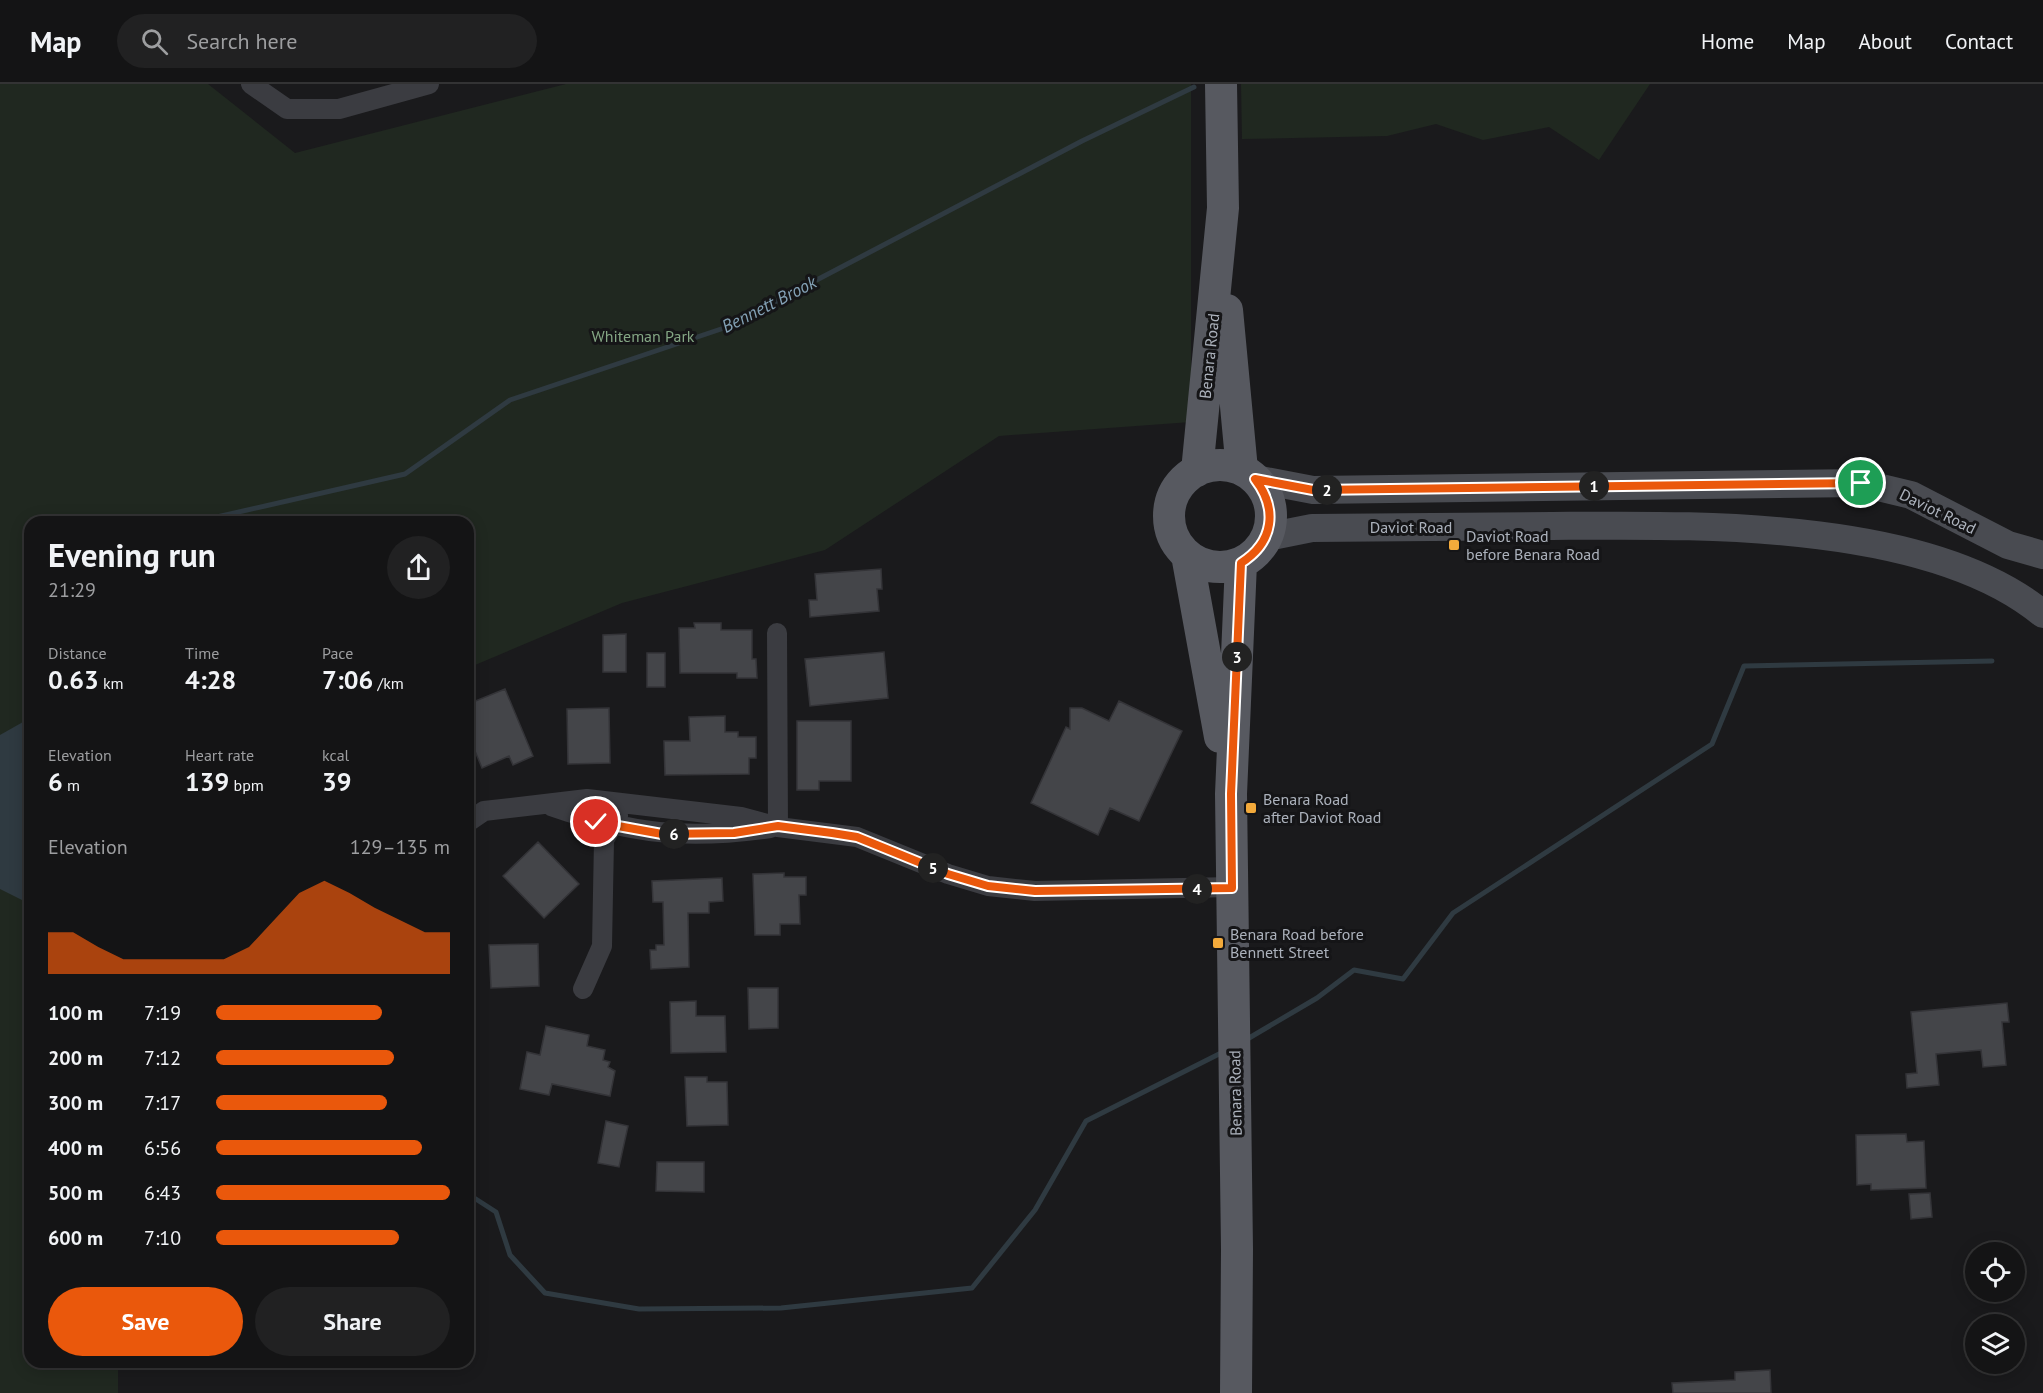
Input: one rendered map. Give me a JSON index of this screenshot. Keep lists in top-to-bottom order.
{
  "streets": {
    "main road": ["Benara Road"],
    "street": ["Daviot Road"]
  },
  "crossings": [
    ["Benara Road", "Daviot Road"]
  ],
  "water": ["Bennett Brook"],
  "parks": ["Whiteman Park"],
  "places": {
    "transit": ["Daviot Road before Benara Road", "Benara Road after Daviot Road", "Benara Road before Bennett Street"]
  },
  "page": {
    "header": "Map",
    "search": "Search here",
    "nav": [
      "Home",
      "Map",
      "About",
      "Contact"
    ],
    "pins": [
      "1",
      "2",
      "3",
      "6",
      "5",
      "4"
    ],
    "heading": ["Evening run", "21:29"],
    "stats": [
      ["Distance", "0.63 km"],
      ["Time", "4:28"],
      ["Pace", "7:06 /km"],
      ["Elevation", "6 m"],
      ["Heart rate", "139 bpm"],
      ["kcal", "39"]
    ],
    "chart": ["Elevation", "129–135 m"],
    "list": [
      {
        "name": "100 m",
        "note": "7:19"
      },
      {
        "name": "200 m",
        "note": "7:12"
      },
      {
        "name": "300 m",
        "note": "7:17"
      },
      {
        "name": "400 m",
        "note": "6:56"
      },
      {
        "name": "500 m",
        "note": "6:43"
      },
      {
        "name": "600 m",
        "note": "7:10"
      }
    ],
    "buttons": ["Save", "Share"]
  }
}
